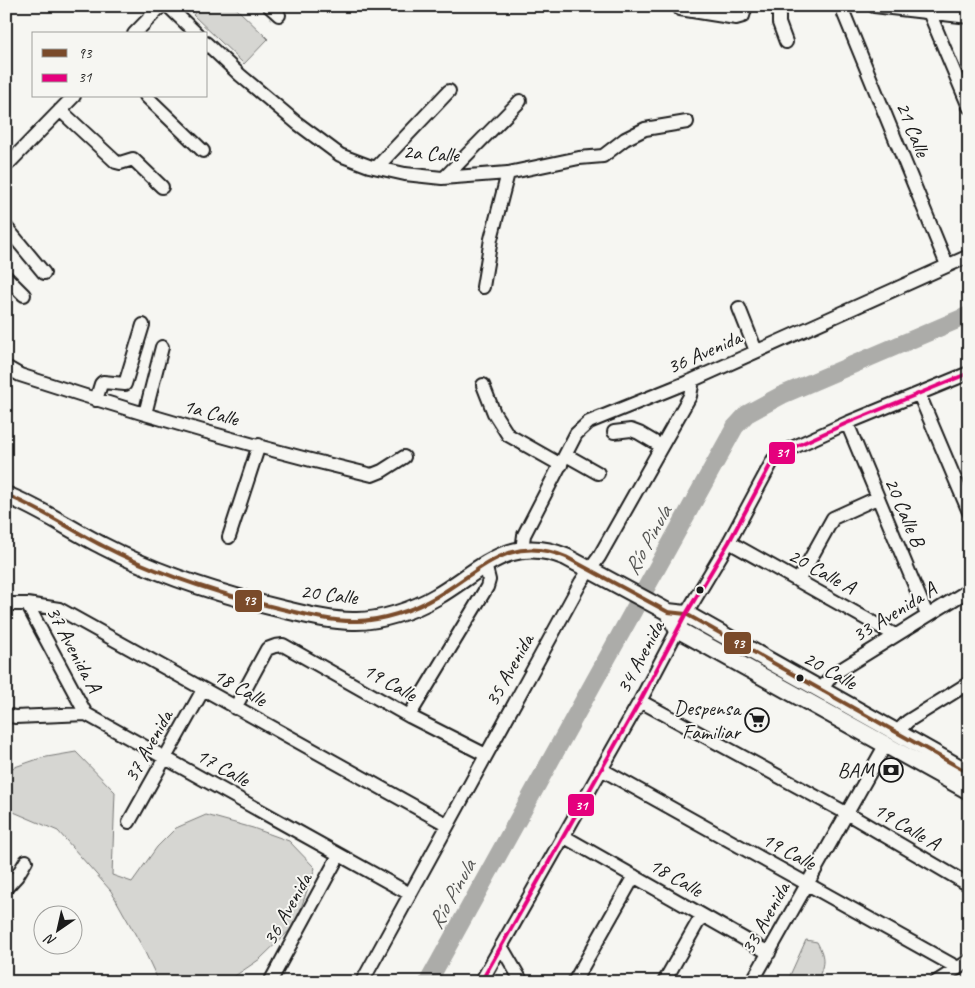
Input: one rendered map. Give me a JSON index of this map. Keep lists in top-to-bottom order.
{
  "streets": {
    "main road": ["20 Calle"],
    "street": [
      "21 Calle",
      "2a Calle",
      "36 Avenida",
      "1a Calle",
      "20 Calle B",
      "20 Calle A",
      "33 Avenida A",
      "37 Avenida A",
      "34 Avenida",
      "35 Avenida",
      "19 Calle",
      "18 Calle",
      "37 Avenida",
      "17 Calle",
      "19 Calle A",
      "33 Avenida"
    ]
  },
  "crossings": [
    ["21 Calle", "36 Avenida"],
    ["36 Avenida", "20 Calle"],
    ["36 Avenida", "35 Avenida"],
    ["36 Avenida", "17 Calle"],
    ["20 Calle B", "33 Avenida A"],
    ["20 Calle B", "34 Avenida"],
    ["20 Calle A", "33 Avenida A"],
    ["20 Calle A", "34 Avenida"],
    ["20 Calle", "33 Avenida A"],
    ["20 Calle", "34 Avenida"],
    ["20 Calle", "35 Avenida"],
    ["20 Calle", "33 Avenida"],
    ["37 Avenida A", "18 Calle"],
    ["37 Avenida A", "17 Calle"],
    ["34 Avenida", "19 Calle"],
    ["34 Avenida", "18 Calle"],
    ["34 Avenida", "19 Calle A"],
    ["35 Avenida", "19 Calle"],
    ["35 Avenida", "18 Calle"],
    ["35 Avenida", "17 Calle"],
    ["19 Calle", "18 Calle"],
    ["19 Calle", "33 Avenida"],
    ["18 Calle", "37 Avenida"],
    ["18 Calle", "33 Avenida"],
    ["37 Avenida", "17 Calle"],
    ["19 Calle A", "33 Avenida"]
  ],
  "water": ["Río Pinula"],
  "places": {
    "supermarket": ["Despensa Familiar"],
    "bank": ["BAM"]
  },
  "lines": ["transit line 31", "transit line 93"],
  "legend": ["93", "31"],
  "north": "bottom left"
}
